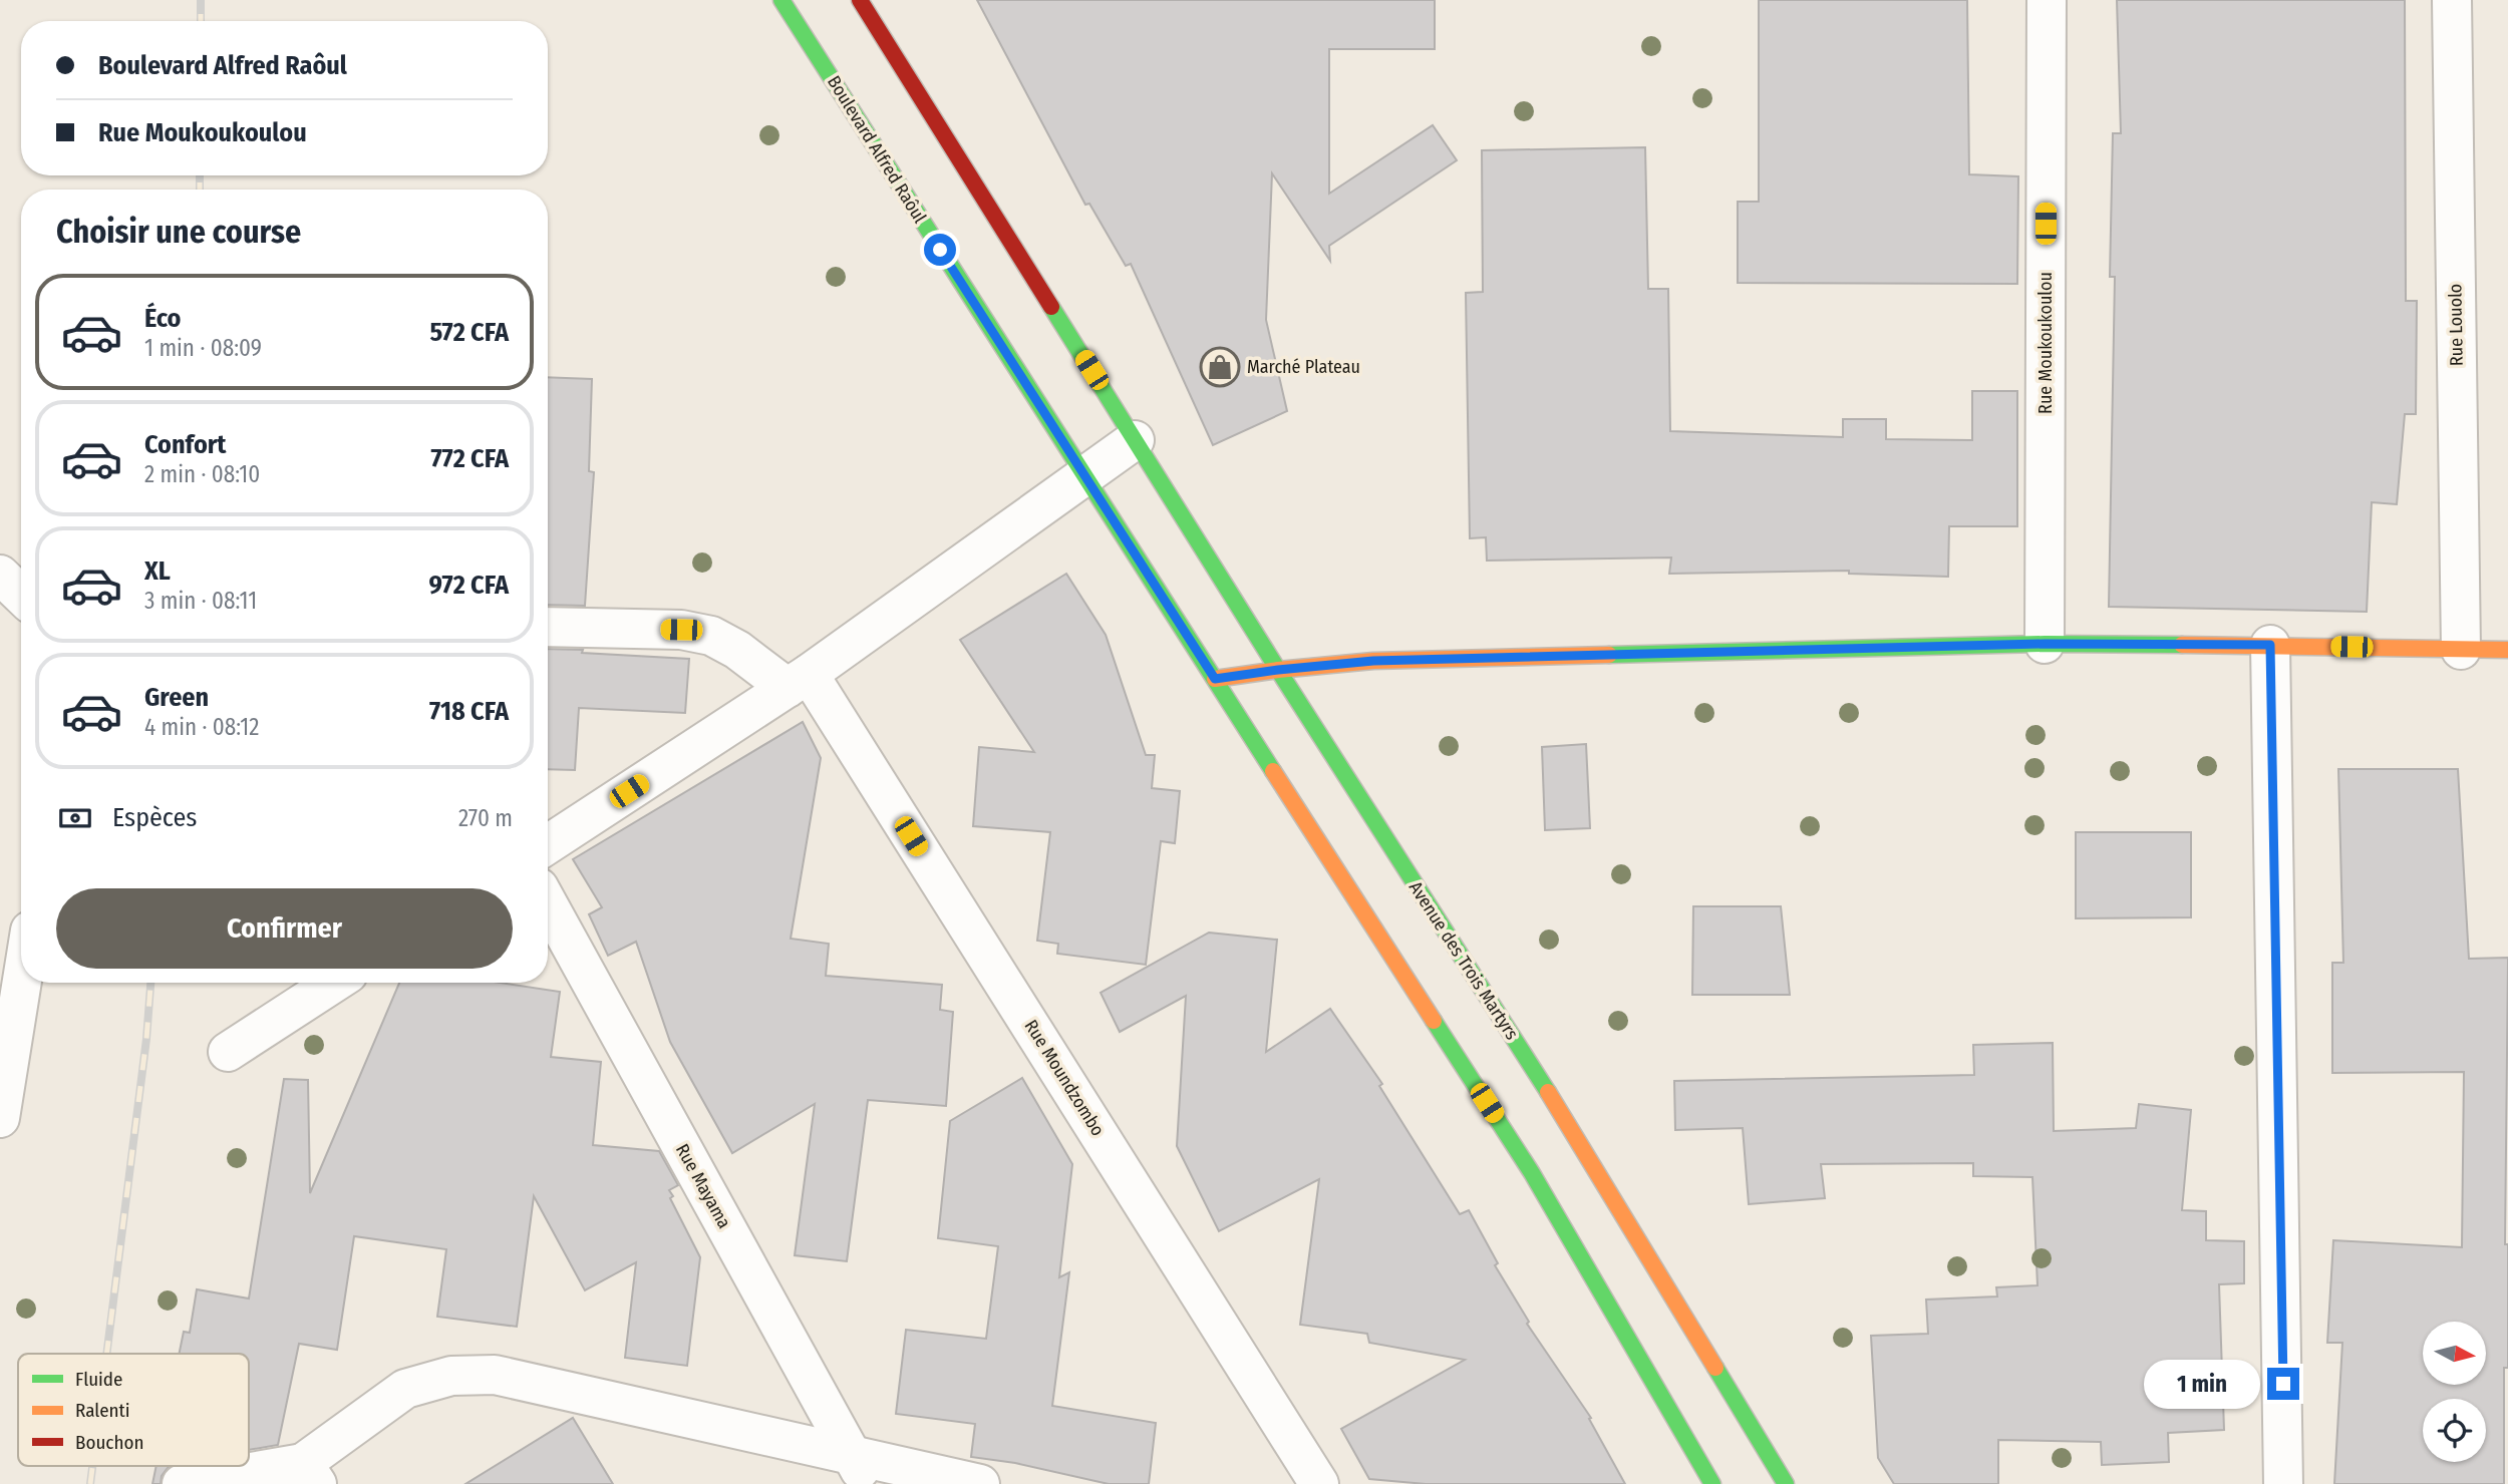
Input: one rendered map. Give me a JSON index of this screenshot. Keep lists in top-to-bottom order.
{
  "streets": {
    "main road": ["Boulevard Alfred Raôul", "Avenue des Trois Martyrs"],
    "street": [
      "Rue Louolo",
      "Rue Moukoukoulou",
      "Rue Moundzombo",
      "Rue Mayama"
    ]
  },
  "places": {
    "shop": ["Marché Plateau"]
  },
  "legend": ["Fluide", "Ralenti", "Bouchon"],
  "north": "right",
  "page": {
    "banner": ["Boulevard Alfred Raôul", "Rue Moukoukoulou"],
    "heading": "Choisir une course",
    "list": [
      {
        "name": "Éco",
        "note": "1 min · 08:09",
        "value": "572 CFA"
      },
      {
        "name": "Confort",
        "note": "2 min · 08:10",
        "value": "772 CFA"
      },
      {
        "name": "XL",
        "note": "3 min · 08:11",
        "value": "972 CFA"
      },
      {
        "name": "Green",
        "note": "4 min · 08:12",
        "value": "718 CFA"
      }
    ],
    "pay": ["Espèces", "270 m"],
    "buttons": "Confirmer",
    "bubble": "1 min"
  }
}
